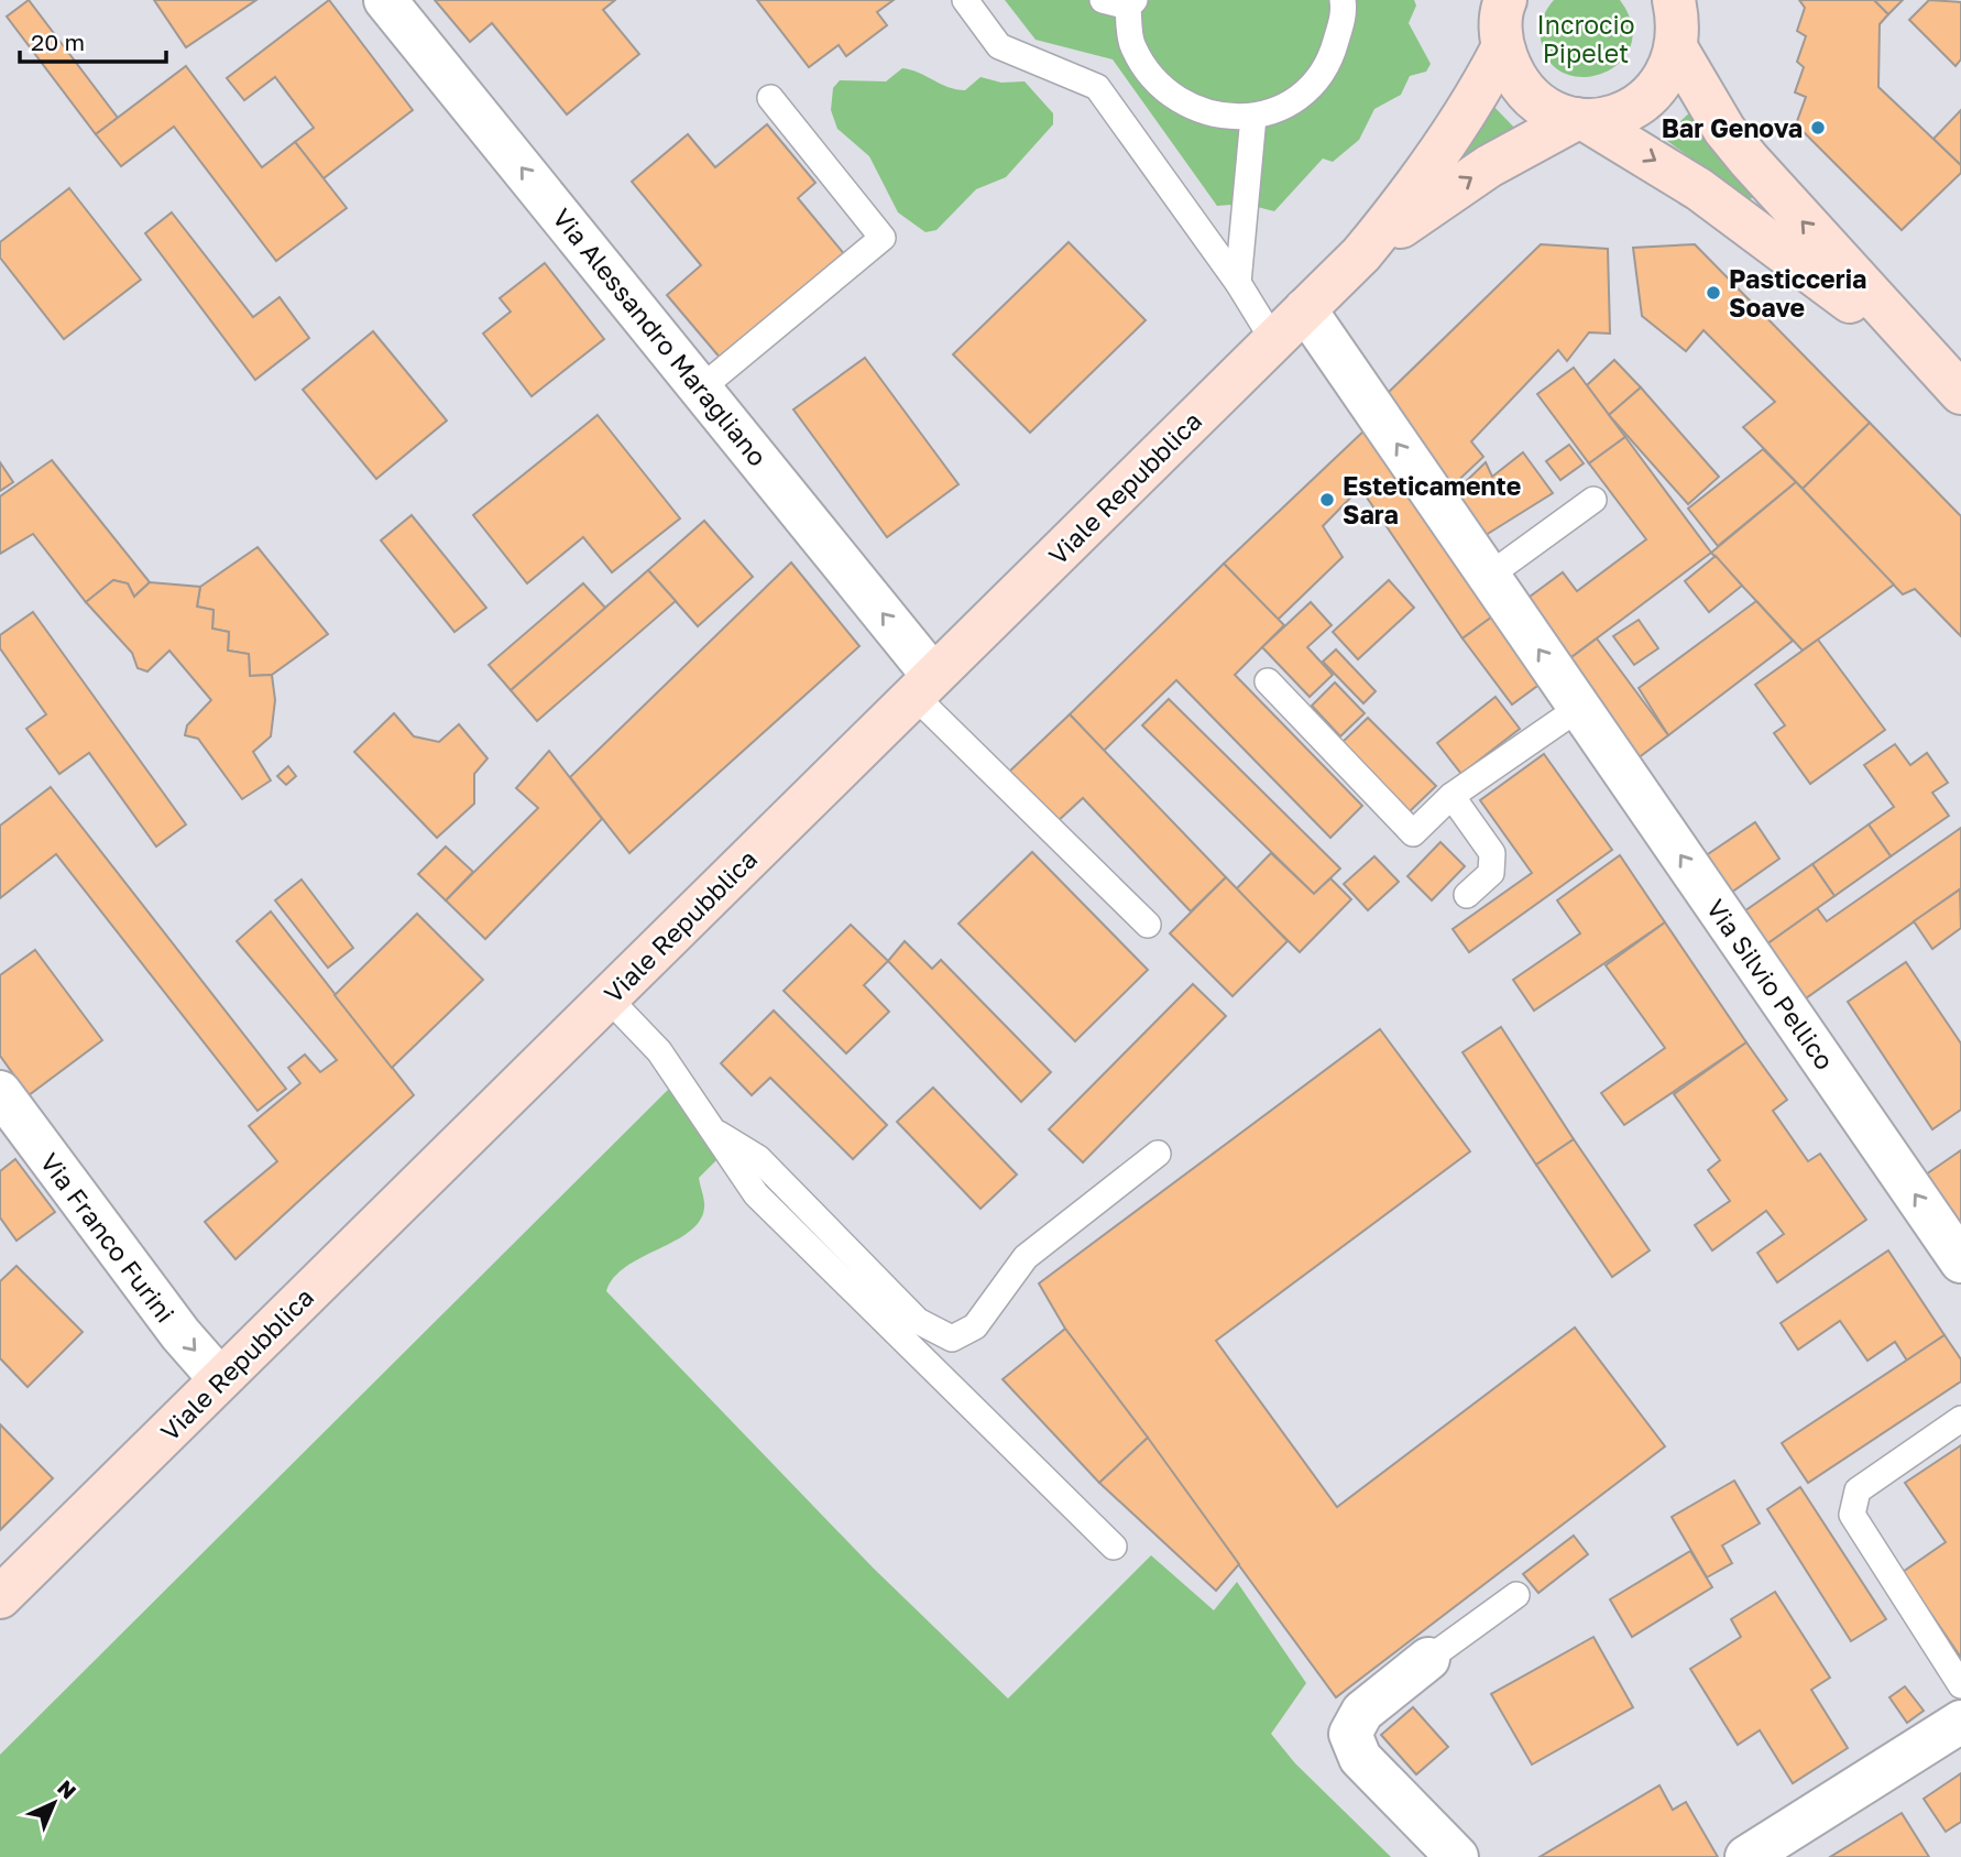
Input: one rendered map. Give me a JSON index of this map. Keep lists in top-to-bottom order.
{
  "streets": {
    "main road": ["Viale Repubblica"],
    "street": ["Via Alessandro Maragliano", "Via Silvio Pellico", "Via Franco Furini"]
  },
  "crossings": [
    ["Via Alessandro Maragliano", "Viale Repubblica"],
    ["Viale Repubblica", "Via Silvio Pellico"],
    ["Viale Repubblica", "Via Franco Furini"]
  ],
  "one_way": ["Via Alessandro Maragliano", "Via Silvio Pellico", "Via Franco Furini"],
  "parks": ["Incrocio Pipelet"],
  "places": ["Bar Genova", "Pasticceria Soave", "Esteticamente Sara"],
  "scale_bar": "20 m",
  "north": "top right"
}
